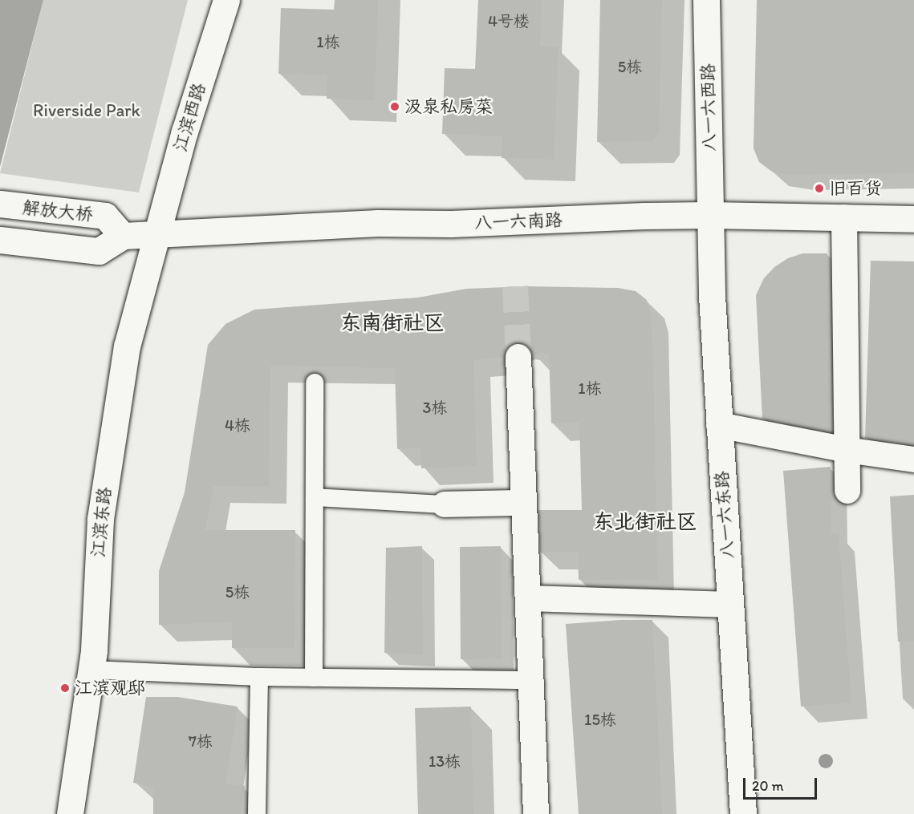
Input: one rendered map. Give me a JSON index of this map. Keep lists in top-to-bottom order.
{
  "streets": {
    "main road": [
      "八一六西路",
      "江滨西路",
      "解放大桥",
      "八一六南路",
      "八一六东路",
      "江滨东路"
    ]
  },
  "crossings": [
    ["八一六西路", "八一六南路"],
    ["八一六西路", "八一六东路"],
    ["江滨西路", "八一六南路"],
    ["江滨西路", "江滨东路"],
    ["解放大桥", "八一六南路"],
    ["八一六南路", "八一六东路"],
    ["八一六南路", "江滨东路"]
  ],
  "districts": ["东南街社区", "东北街社区"],
  "parks": ["Riverside Park"],
  "places": ["汲泉私房菜", "旧百货", "江滨观邸"],
  "house_numbers": [
    "4号楼",
    "1栋",
    "5栋",
    "1栋",
    "3栋",
    "4栋",
    "5栋",
    "15栋",
    "7栋",
    "13栋"
  ],
  "scale_bar": "20 m"
}
